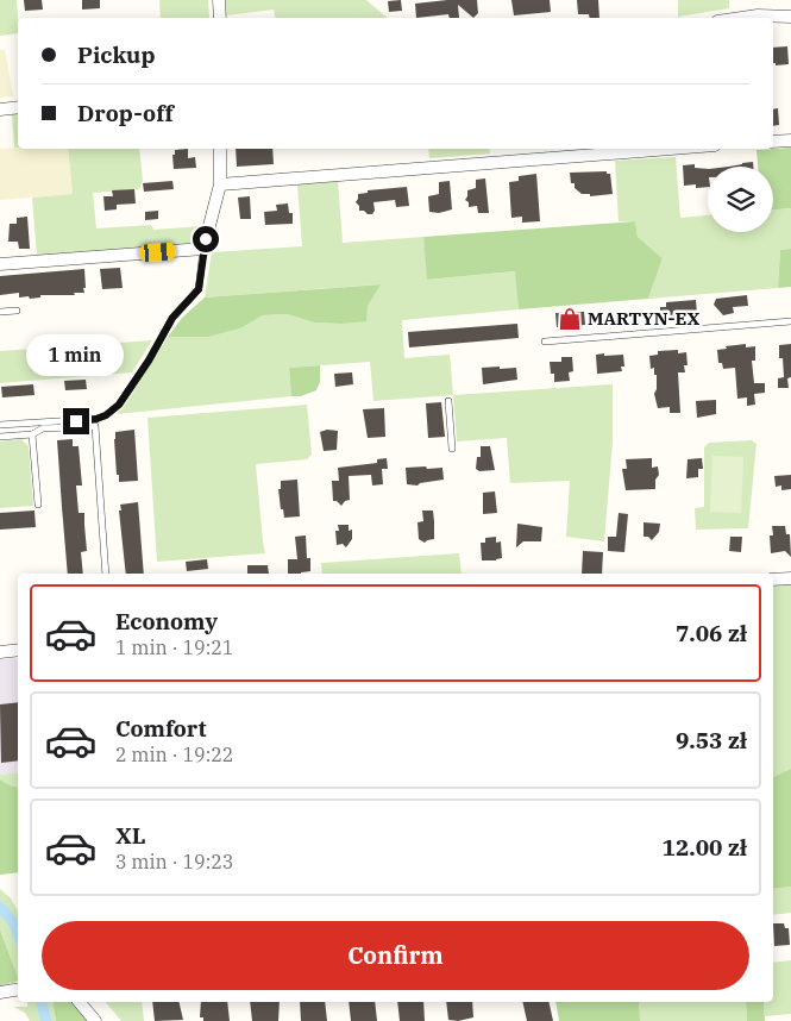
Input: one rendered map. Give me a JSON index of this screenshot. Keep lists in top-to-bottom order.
{
  "places": {
    "shop": ["MARTYN-EX"]
  },
  "page": {
    "banner": ["Pickup", "Drop-off"],
    "bubble": "1 min",
    "list": [
      {
        "name": "Economy",
        "note": "1 min · 19:21",
        "value": "7.06 zł"
      },
      {
        "name": "Comfort",
        "note": "2 min · 19:22",
        "value": "9.53 zł"
      },
      {
        "name": "XL",
        "note": "3 min · 19:23",
        "value": "12.00 zł"
      }
    ],
    "buttons": "Confirm"
  }
}
